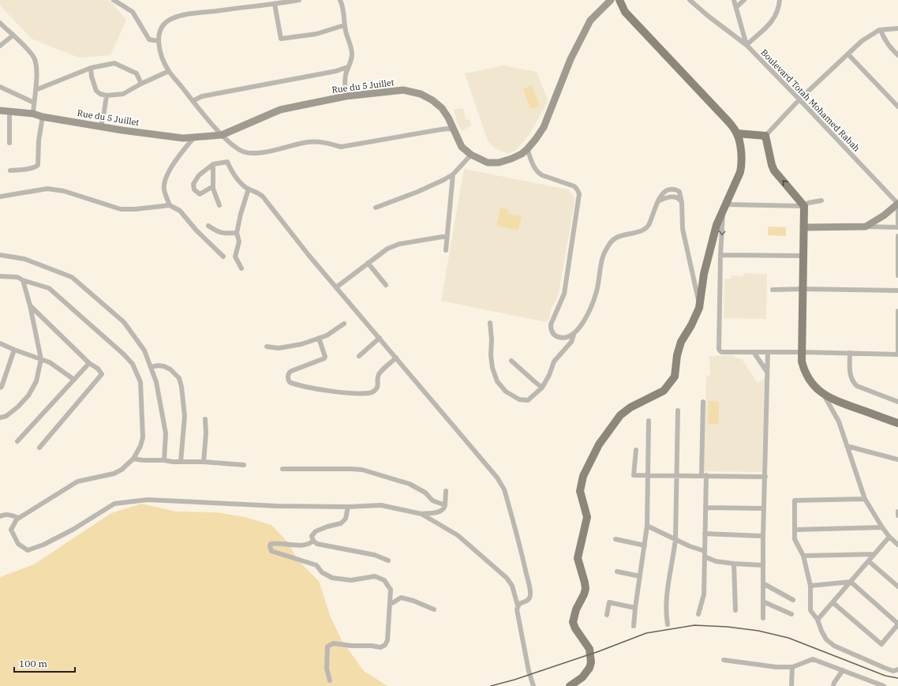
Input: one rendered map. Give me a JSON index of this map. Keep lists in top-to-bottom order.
{
  "streets": {
    "street": ["Rue du 5 Juillet", "Boulevard Totah Mohamed Rabah"]
  },
  "scale_bar": "100 m"
}
